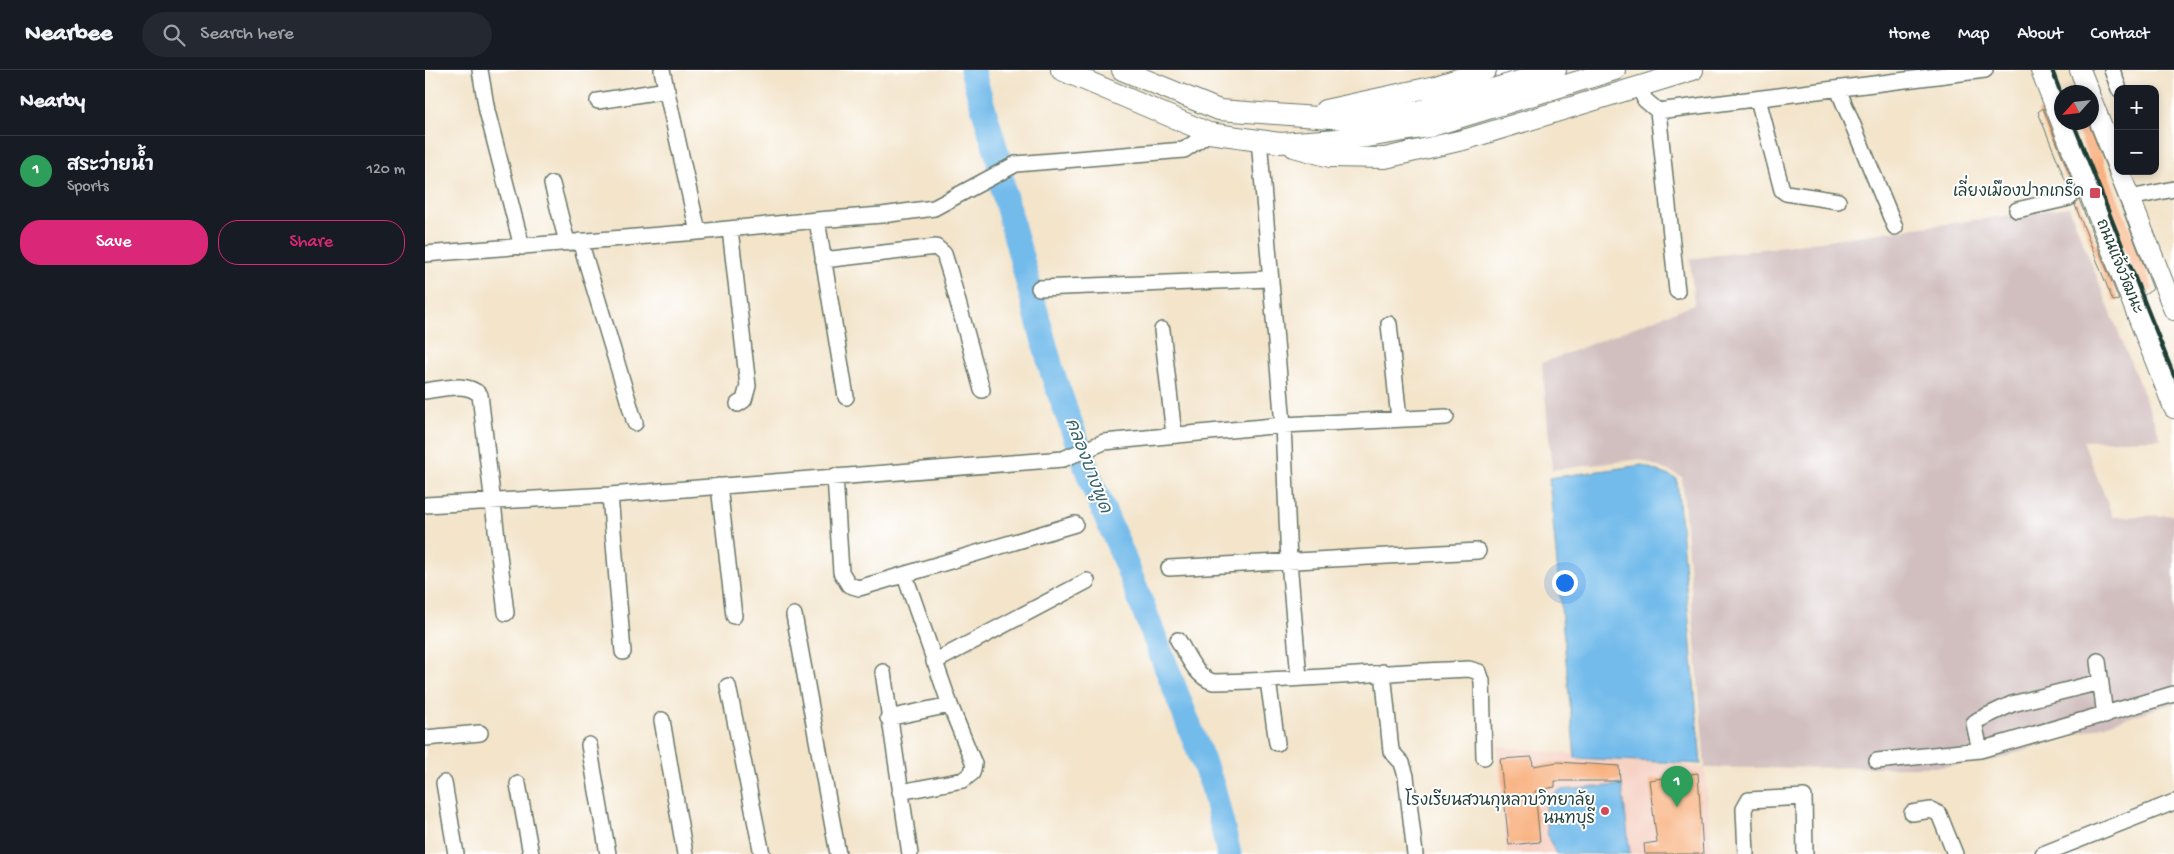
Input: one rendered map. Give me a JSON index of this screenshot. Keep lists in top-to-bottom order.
{
  "streets": {
    "main road": ["ถนนแจ้งวัฒนะ"]
  },
  "water": ["คลองบางพูด"],
  "places": {
    "transit": ["เลี่ยงเมืองปากเกร็ด"],
    "other": ["โรงเรียนสวนกุหลาบวิทยาลัย นนทบุรี"]
  },
  "north": "bottom left",
  "page": {
    "header": "Nearbee",
    "search": "Search here",
    "nav": [
      "Home",
      "Map",
      "About",
      "Contact"
    ],
    "heading": "Nearby",
    "map_buttons": ["+", "−"],
    "list": [
      {
        "mark": "1",
        "name": "สระว่ายน้ำ",
        "note": "Sports",
        "value": "120 m"
      }
    ],
    "buttons": ["Save", "Share"],
    "pins": "1"
  }
}
